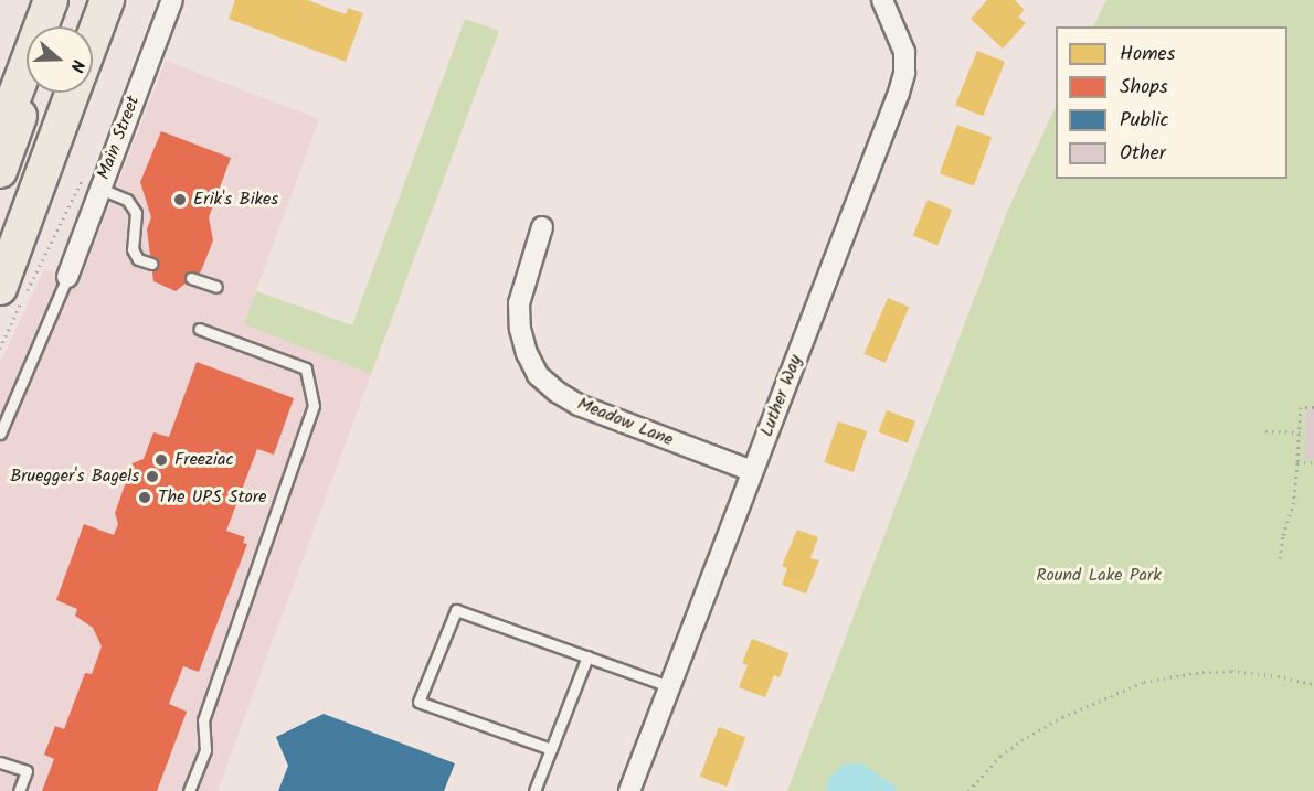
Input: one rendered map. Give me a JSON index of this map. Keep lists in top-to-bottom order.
{
  "streets": {
    "street": ["Main Street", "Luther Way", "Meadow Lane"]
  },
  "crossings": [
    ["Luther Way", "Meadow Lane"]
  ],
  "parks": ["Round Lake Park"],
  "places": [
    "Erik's Bikes",
    "Freeziac",
    "Bruegger's Bagels",
    "The UPS Store"
  ],
  "legend": [
    "Homes",
    "Shops",
    "Public",
    "Other"
  ],
  "north": "right"
}
